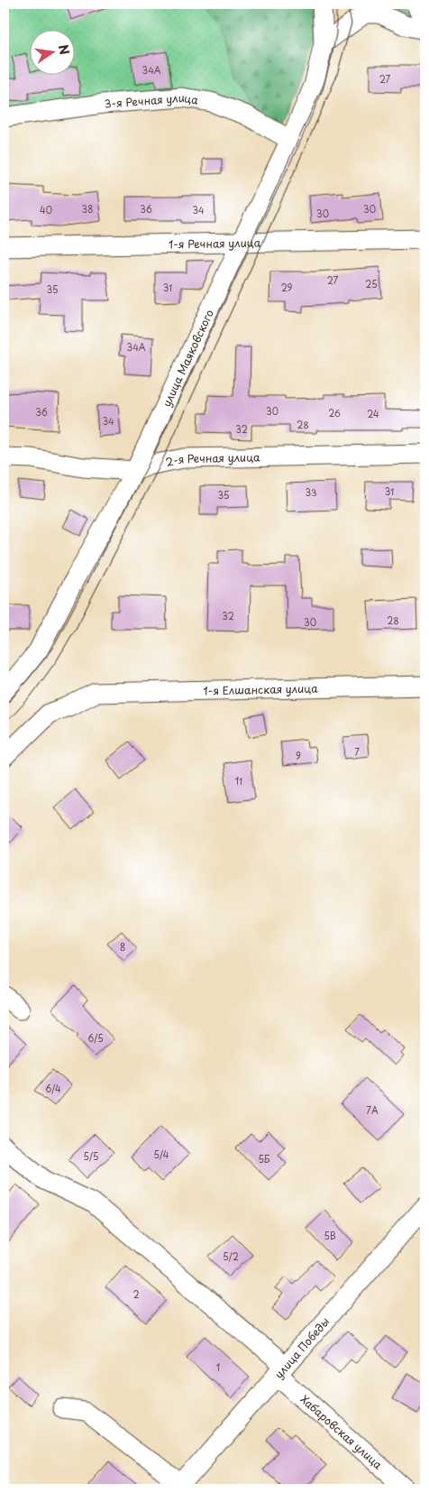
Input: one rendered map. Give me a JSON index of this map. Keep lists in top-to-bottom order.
{
  "streets": {
    "street": [
      "3-я Речная улица",
      "1-я Речная улица",
      "улица Маяковского",
      "2-я Речная улица",
      "1-я Елшанская улица",
      "улица Победы",
      "Хабаровская улица"
    ]
  },
  "crossings": [
    ["3-я Речная улица", "улица Маяковского"],
    ["1-я Речная улица", "улица Маяковского"],
    ["улица Маяковского", "2-я Речная улица"],
    ["улица Победы", "Хабаровская улица"]
  ],
  "house_numbers": [
    "34А",
    "27",
    "38",
    "36",
    "30",
    "40",
    "34",
    "30",
    "27",
    "25",
    "31",
    "29",
    "35",
    "34А",
    "30",
    "36",
    "26",
    "24",
    "34",
    "28",
    "32",
    "31",
    "33",
    "35",
    "32",
    "28",
    "30",
    "7",
    "9",
    "11",
    "8",
    "6/5",
    "6/4",
    "7А",
    "5/4",
    "5/5",
    "5Б",
    "5В",
    "5/2",
    "2",
    "1"
  ],
  "north": "right"
}
